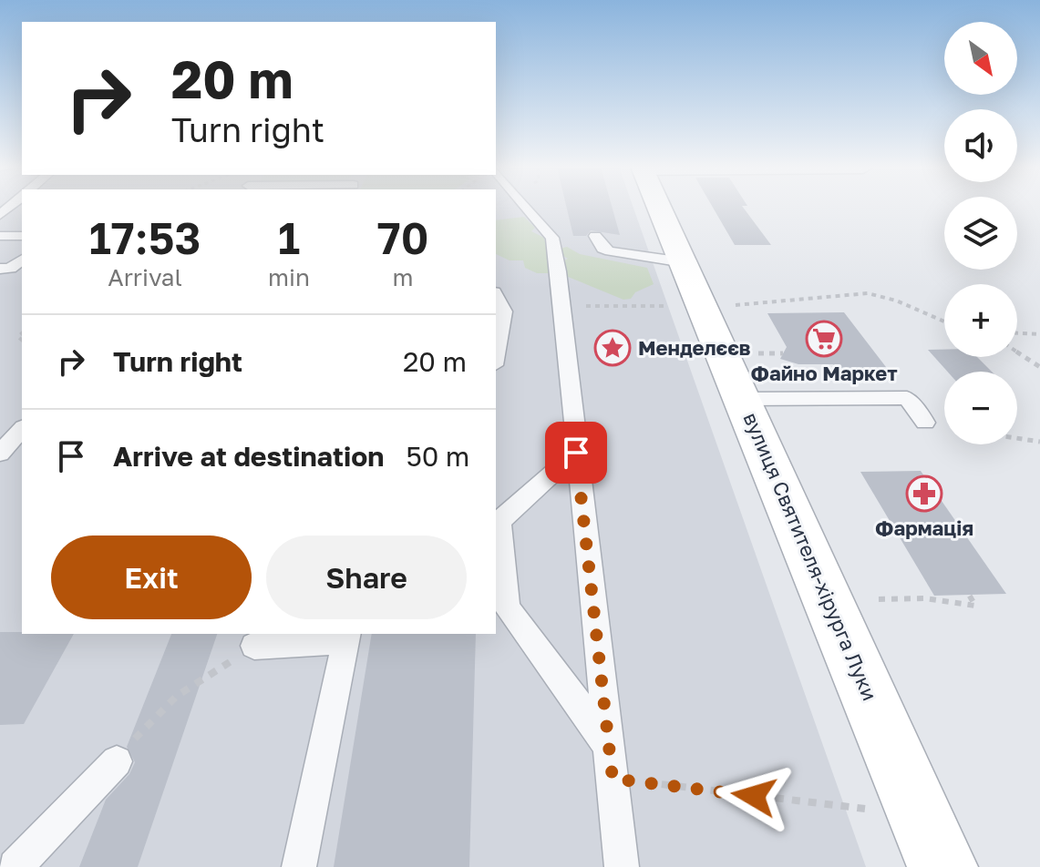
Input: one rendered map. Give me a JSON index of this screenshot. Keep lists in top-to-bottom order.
{
  "streets": {
    "street": ["вулиця Святителя-хірурга Луки"]
  },
  "places": {
    "supermarket": ["Файно Маркет"],
    "place": ["Менделєєв"],
    "pharmacy": ["Фармація"]
  },
  "north": "bottom right",
  "page": {
    "map_buttons": ["+", "−"],
    "turn": ["20 m", "Turn right"],
    "eta": [
      "17:53",
      "Arrival",
      "1",
      "min",
      "70",
      "m"
    ],
    "list": [
      {
        "name": "Turn right",
        "value": "20 m"
      },
      {
        "name": "Arrive at destination",
        "value": "50 m"
      }
    ],
    "buttons": ["Exit", "Share"]
  }
}
